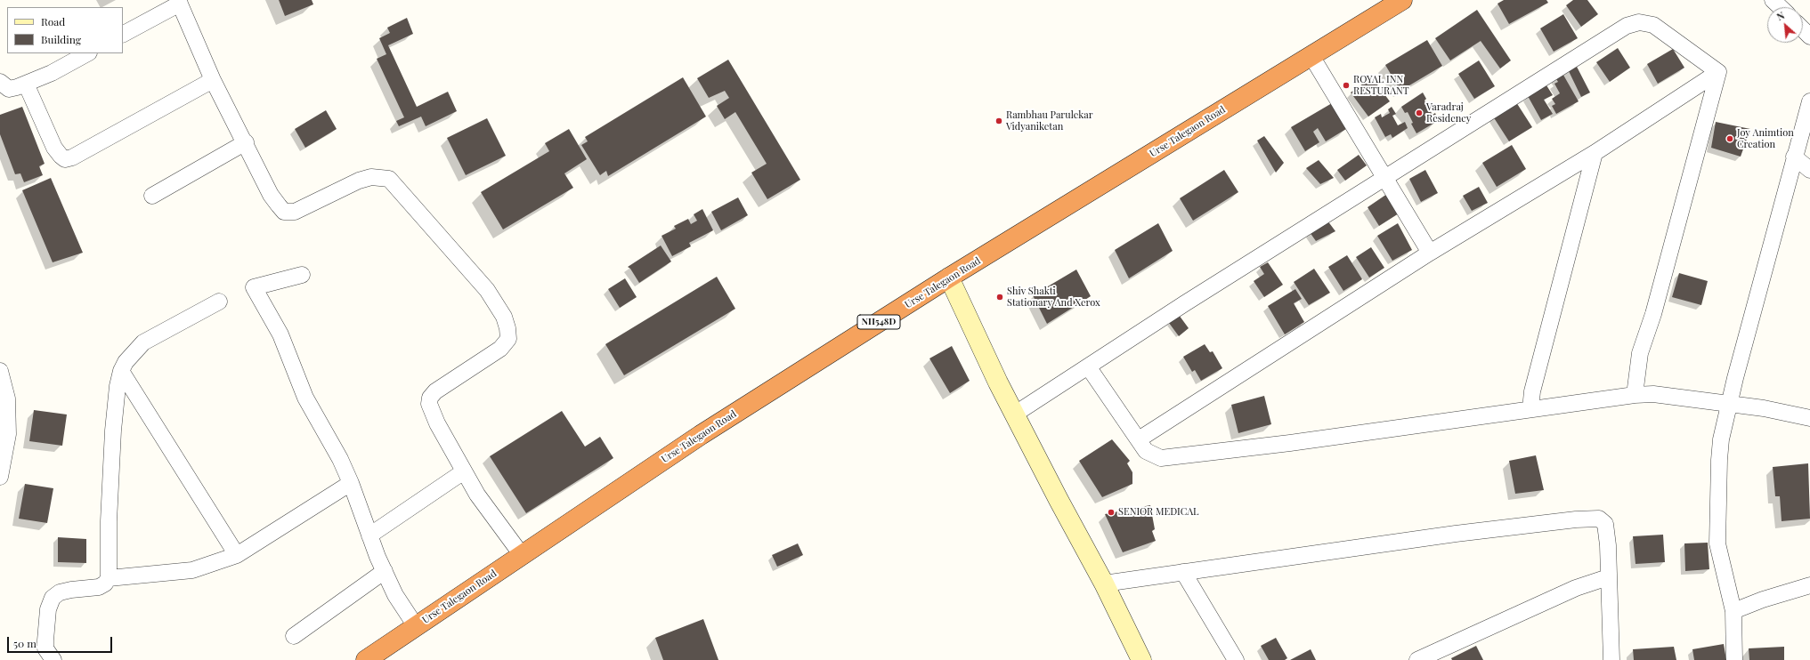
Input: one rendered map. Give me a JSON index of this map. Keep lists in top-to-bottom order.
{
  "streets": {
    "highway": ["Urse Talegaon Road", "NH548D"]
  },
  "places": [
    "ROYAL INN RESTURANT",
    "Varadraj Residency",
    "Rambhau Parulekar Vidyaniketan",
    "Joy Animtion Creation",
    "Shiv Shakti Stationary And Xerox",
    "SENIOR MEDICAL"
  ],
  "legend": ["Road", "Building"],
  "scale_bar": "50 m",
  "north": "top left"
}
